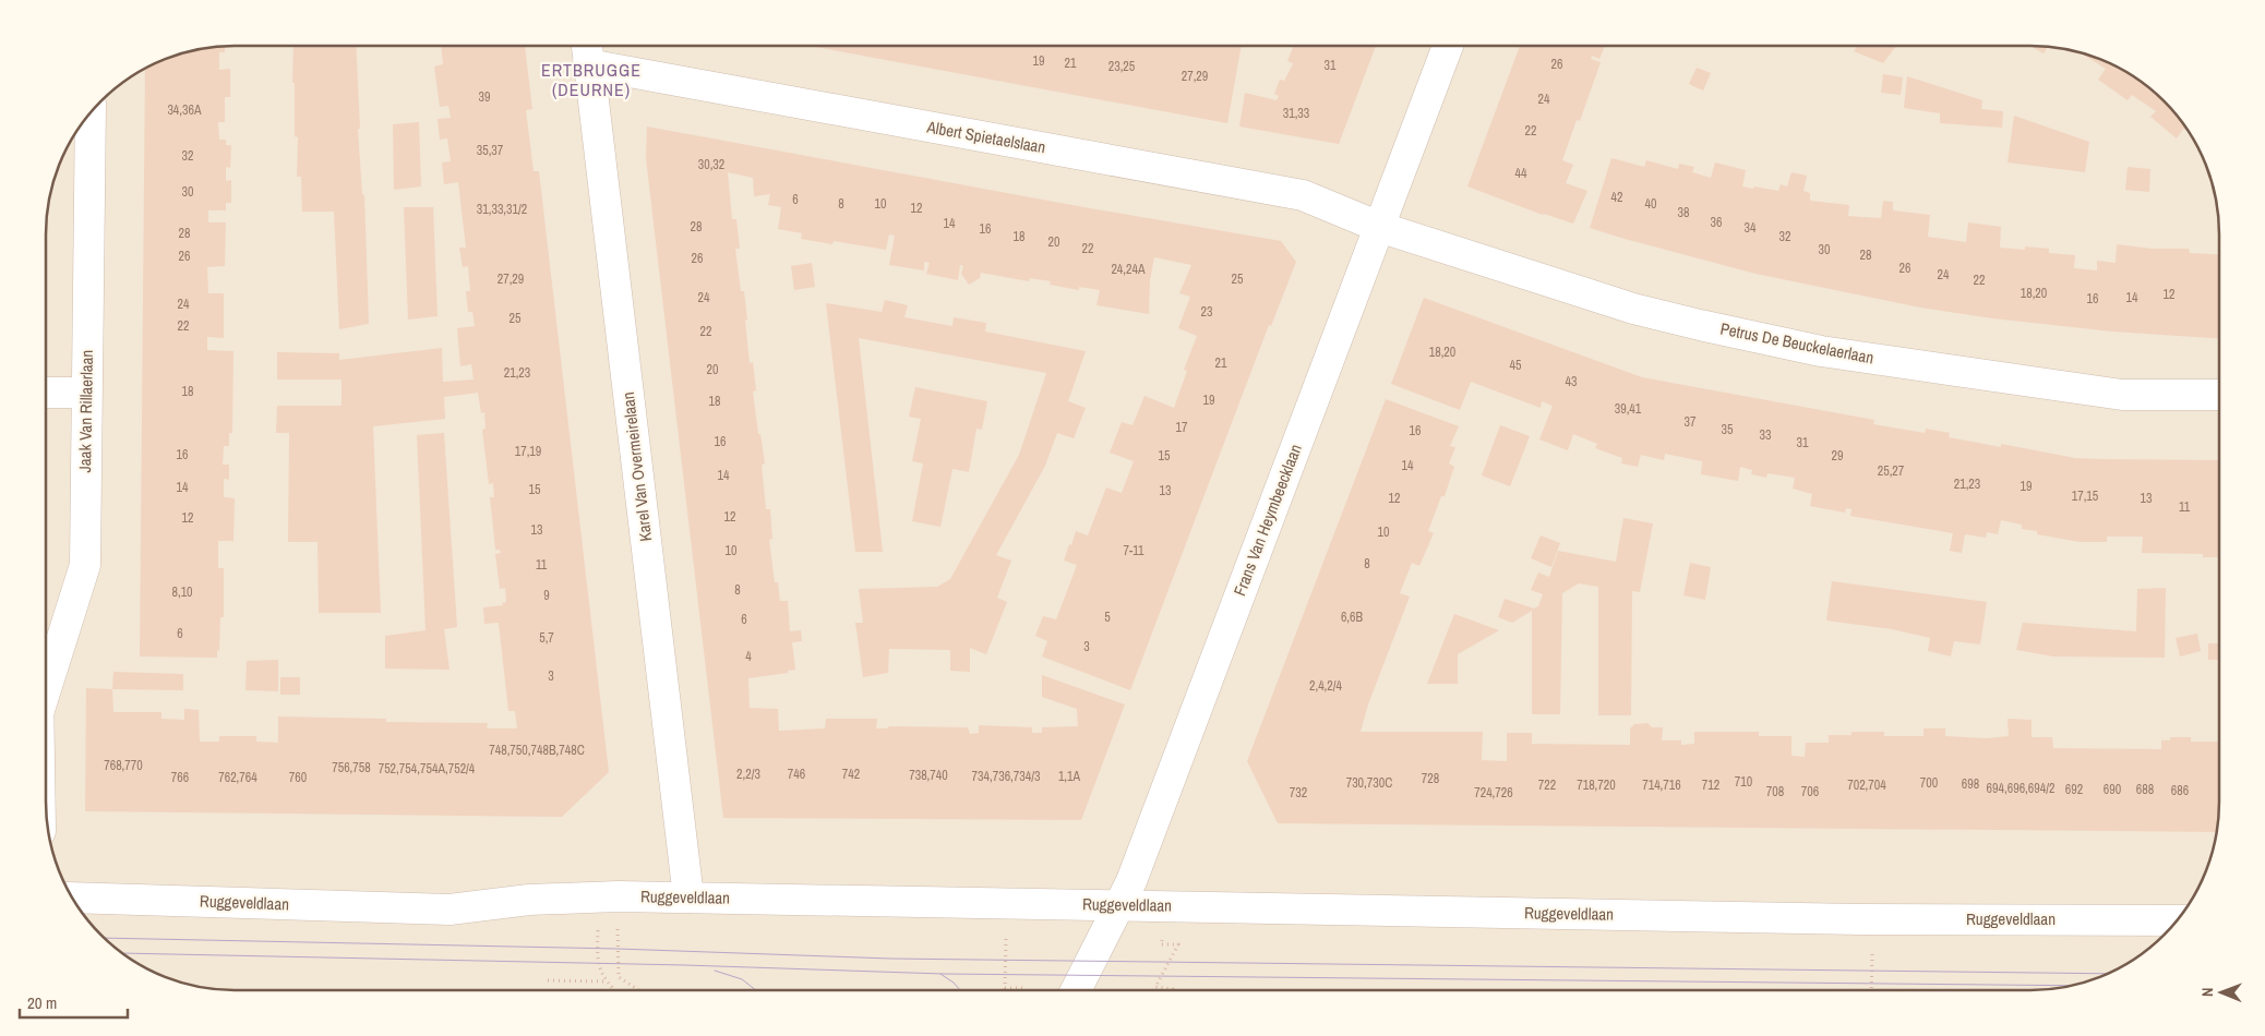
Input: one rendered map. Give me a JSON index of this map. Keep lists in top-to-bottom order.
{
  "streets": {
    "street": [
      "Albert Spietaelslaan",
      "Petrus De Beuckelaerlaan",
      "Jaak Van Rillaerlaan",
      "Karel Van Overmeirelaan",
      "Frans Van Heymbeecklaan",
      "Ruggeveldlaan"
    ]
  },
  "crossings": [
    ["Albert Spietaelslaan", "Petrus De Beuckelaerlaan"],
    ["Albert Spietaelslaan", "Karel Van Overmeirelaan"],
    ["Albert Spietaelslaan", "Frans Van Heymbeecklaan"],
    ["Petrus De Beuckelaerlaan", "Frans Van Heymbeecklaan"],
    ["Karel Van Overmeirelaan", "Ruggeveldlaan"],
    ["Frans Van Heymbeecklaan", "Ruggeveldlaan"]
  ],
  "districts": ["ERTBRUGGE (DEURNE)"],
  "house_numbers": [
    "19",
    "21",
    "26",
    "31",
    "23,25",
    "27,29",
    "39",
    "24",
    "34,36A",
    "31,33",
    "22",
    "35,37",
    "32",
    "30,32",
    "44",
    "30",
    "42",
    "6",
    "8",
    "10",
    "40",
    "12",
    "31,33,31/2",
    "38",
    "36",
    "14",
    "28",
    "34",
    "16",
    "28",
    "18",
    "32",
    "20",
    "22",
    "30",
    "28",
    "26",
    "26",
    "26",
    "24,24A",
    "24",
    "27,29",
    "25",
    "22",
    "18,20",
    "12",
    "24",
    "14",
    "16",
    "24",
    "23",
    "25",
    "22",
    "22",
    "18,20",
    "21",
    "45",
    "20",
    "21,23",
    "43",
    "18",
    "19",
    "18",
    "39,41",
    "37",
    "17",
    "35",
    "16",
    "33",
    "16",
    "31",
    "17,19",
    "16",
    "15",
    "29",
    "14",
    "25,27",
    "14",
    "21,23",
    "19",
    "14",
    "15",
    "13",
    "17,15",
    "12",
    "13",
    "11",
    "12",
    "12",
    "13",
    "10",
    "10",
    "7-11",
    "8",
    "11",
    "8",
    "8,10",
    "9",
    "5",
    "6,6B",
    "6",
    "6",
    "5,7",
    "3",
    "4",
    "3",
    "2,4,2/4",
    "748,750,748B,748C",
    "768,770",
    "756,758",
    "752,754,754A,752/4",
    "2,2/3",
    "746",
    "742",
    "738,740",
    "734,736,734/3",
    "1,1A",
    "766",
    "762,764",
    "760",
    "728",
    "710",
    "730,730C",
    "700",
    "698",
    "722",
    "718,720",
    "714,716",
    "712",
    "702,704",
    "694,696,694/2",
    "692",
    "690",
    "688",
    "686",
    "708",
    "706",
    "732",
    "724,726"
  ],
  "scale_bar": "20 m",
  "north": "left"
}
